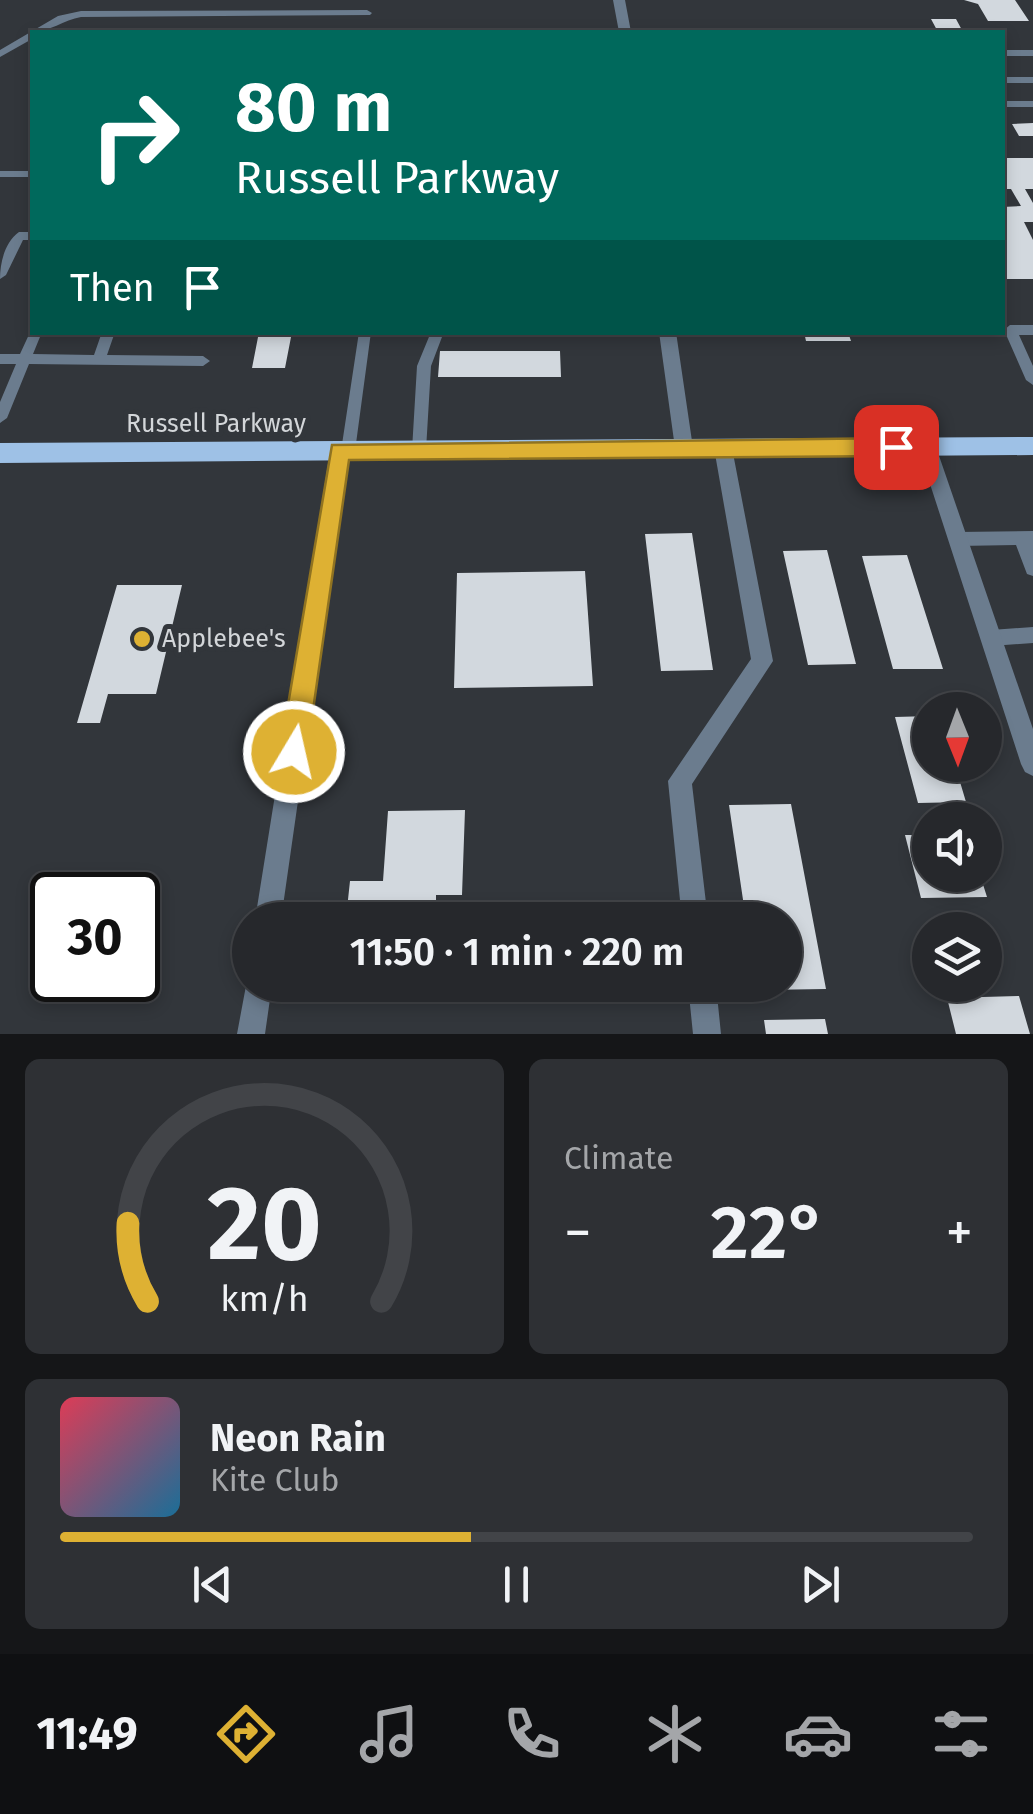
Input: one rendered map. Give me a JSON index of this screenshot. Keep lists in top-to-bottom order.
{
  "streets": {
    "main road": ["Russell Parkway"]
  },
  "places": ["Applebee's"],
  "north": "bottom",
  "page": {
    "turn": ["80 m", "Russell Parkway"],
    "then": "Then",
    "limit": "30",
    "trip": "11:50 · 1 min · 220 m",
    "tile": "Climate",
    "heat": ["−", "22°", "+"],
    "song": ["Neon Rain", "Kite Club"],
    "tabs": "11:49",
    "gauge": ["20", "km/h"]
  }
}
